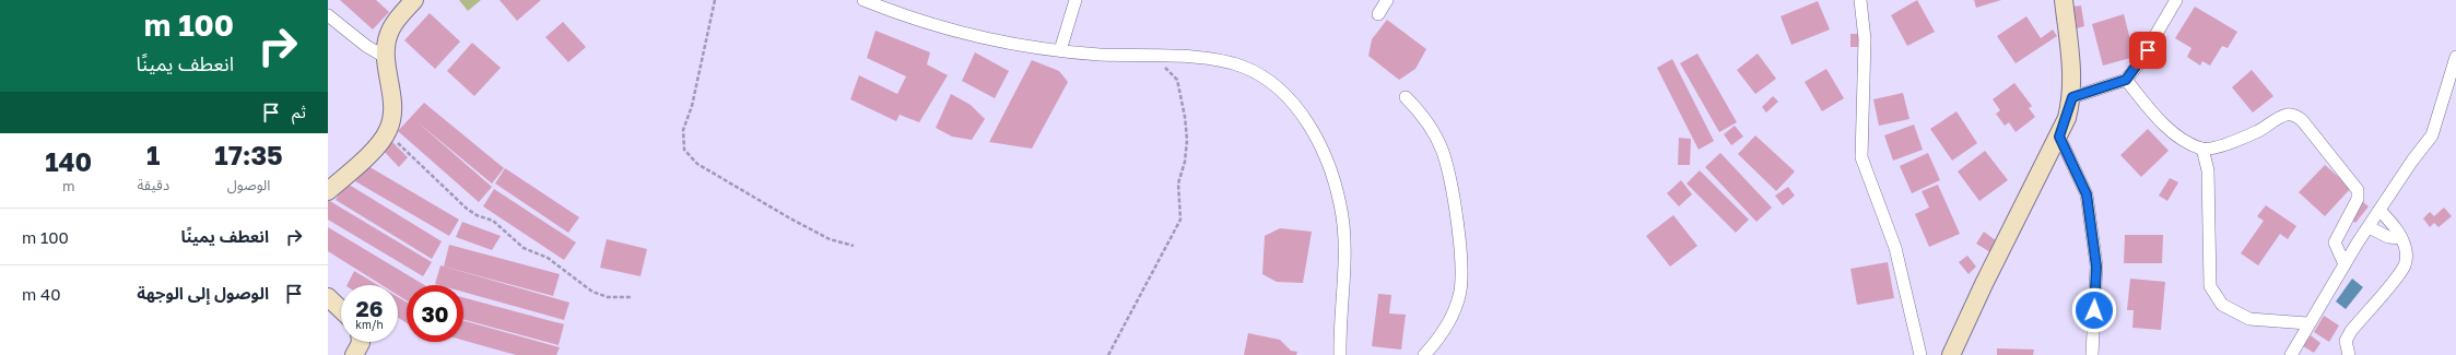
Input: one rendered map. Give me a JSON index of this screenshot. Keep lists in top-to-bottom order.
{
  "page": {
    "turn": ["100 m", "انعطف يمينًا"],
    "then": "ثم",
    "eta": [
      "17:35",
      "الوصول",
      "1",
      "دقيقة",
      "140",
      "m"
    ],
    "list": [
      {
        "name": "انعطف يمينًا",
        "value": "100 m"
      },
      {
        "name": "الوصول إلى الوجهة",
        "value": "40 m"
      }
    ],
    "speed": "26 km/h",
    "limit": "30"
  }
}
